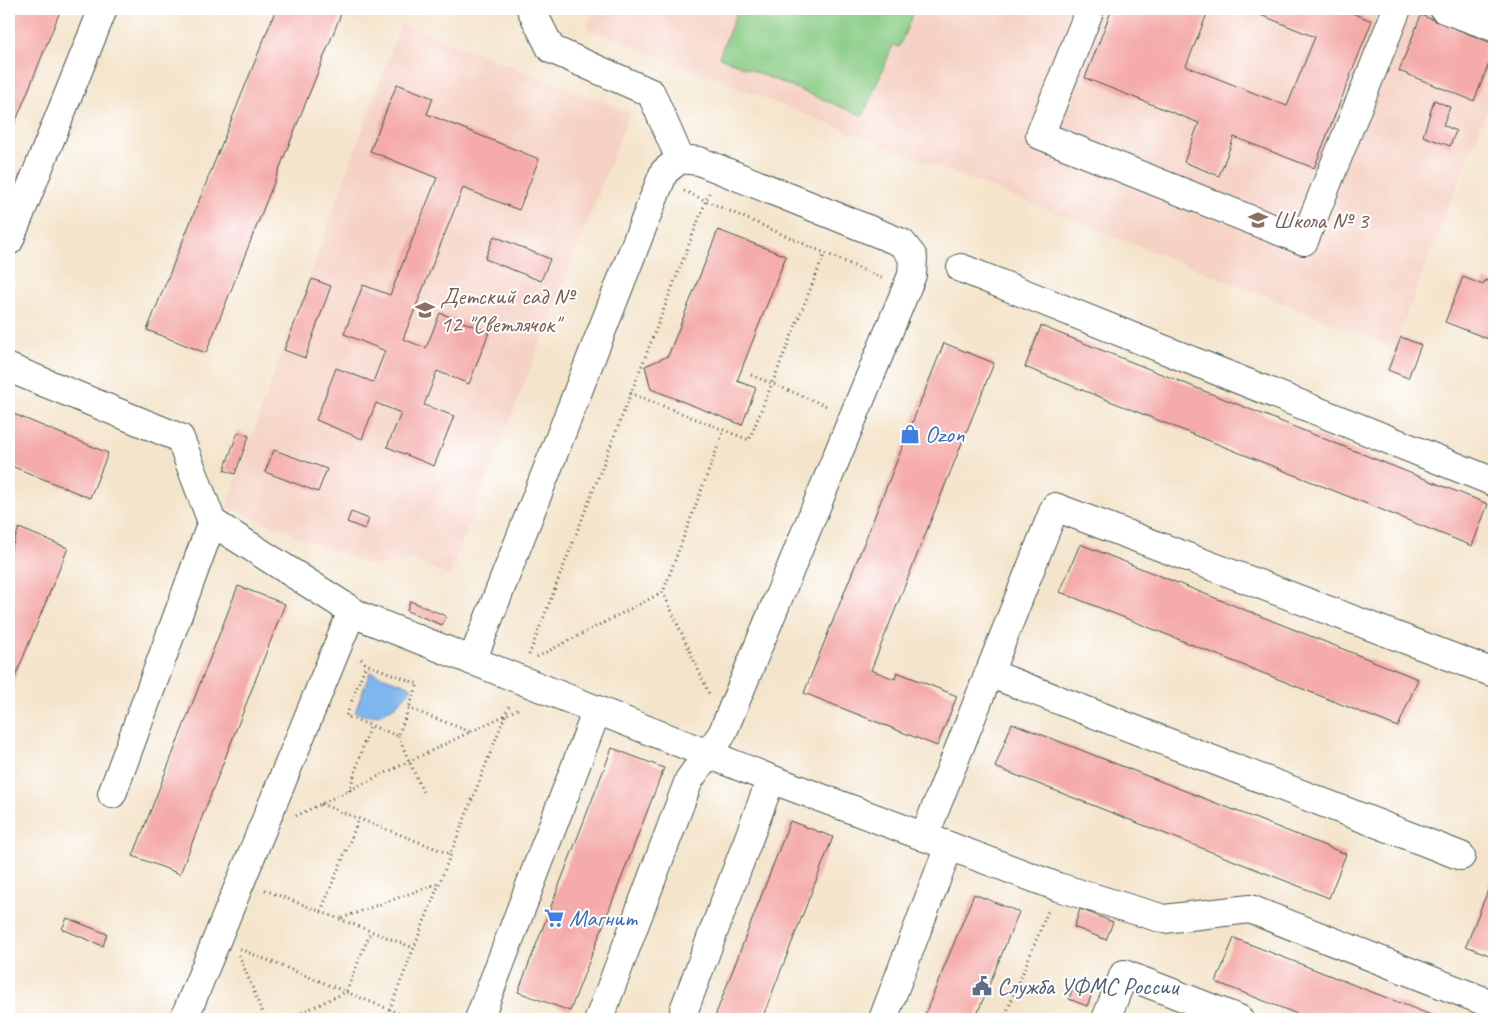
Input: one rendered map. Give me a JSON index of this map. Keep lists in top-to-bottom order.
{
  "places": {
    "school or university": ["Школа № 3", "Детский сад № 12 \"Светлячок\""],
    "shop": ["Ozon"],
    "supermarket": ["Магнит"],
    "public building": ["Служба УФМС России"]
  }
}
